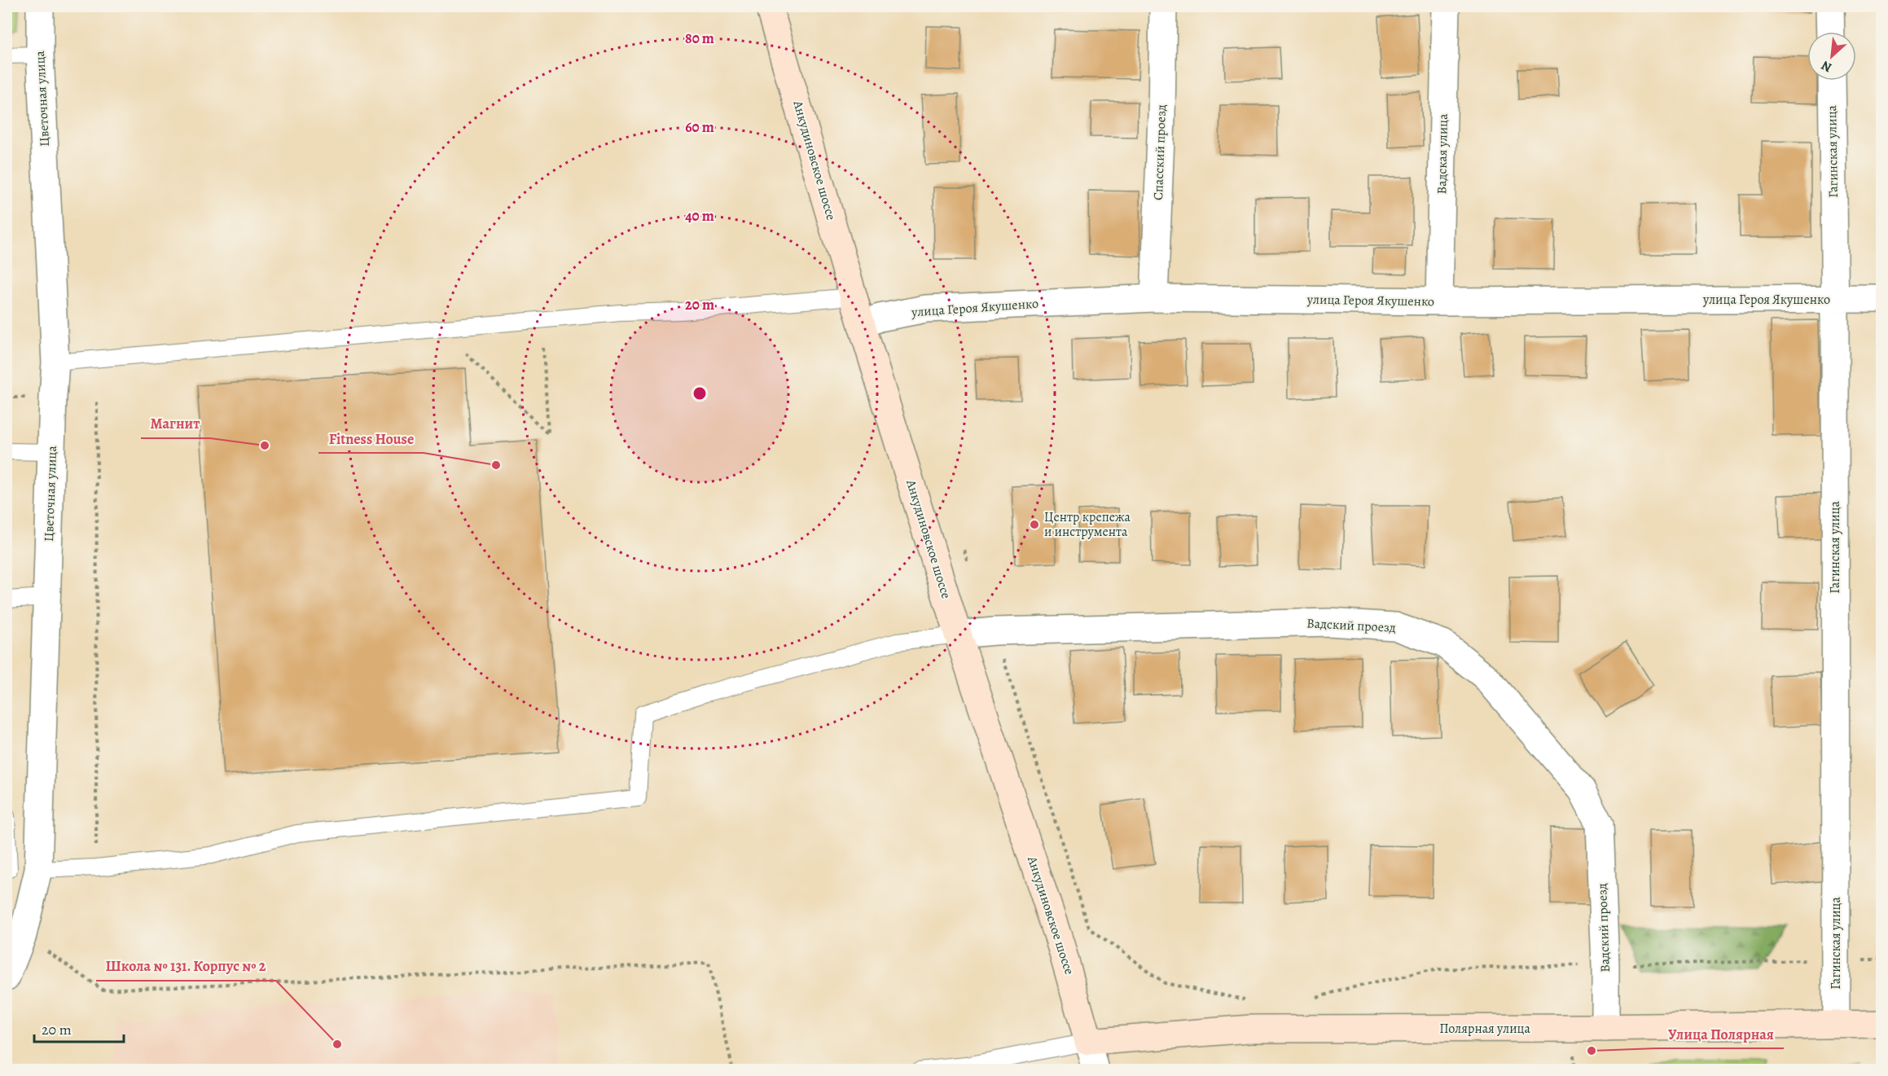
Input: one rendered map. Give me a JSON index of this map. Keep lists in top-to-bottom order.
{
  "streets": {
    "main road": ["Анкудиновское шоссе", "Полярная улица"],
    "street": [
      "Цветочная улица",
      "Гагинская улица",
      "Спасский проезд",
      "Вадская улица",
      "улица Героя Якушенко",
      "Вадский проезд"
    ]
  },
  "crossings": [
    ["Гагинская улица", "улица Героя Якушенко"],
    ["Гагинская улица", "Полярная улица"],
    ["Спасский проезд", "улица Героя Якушенко"],
    ["Вадская улица", "улица Героя Якушенко"],
    ["Анкудиновское шоссе", "улица Героя Якушенко"],
    ["Анкудиновское шоссе", "Вадский проезд"],
    ["Анкудиновское шоссе", "Полярная улица"],
    ["Вадский проезд", "Полярная улица"]
  ],
  "places": [
    "Магнит",
    "Fitness House",
    "Центр крепежа и инструмента",
    "Школа № 131. Корпус № 2",
    "Улица Полярная"
  ],
  "scale_bar": "20 m",
  "north": "bottom left",
  "rings": [
    "80 m",
    "60 m",
    "40 m",
    "20 m"
  ]
}
